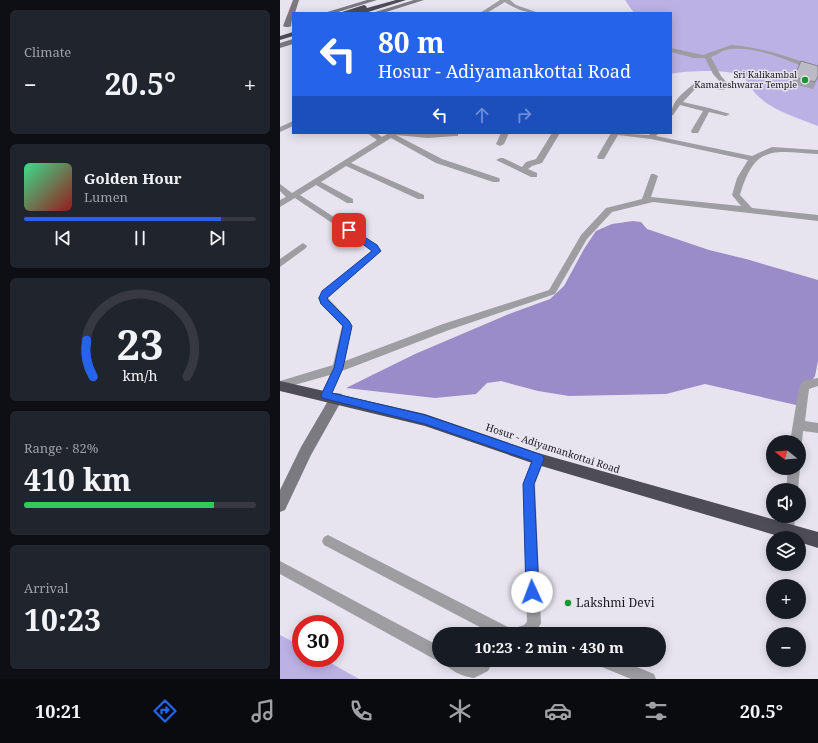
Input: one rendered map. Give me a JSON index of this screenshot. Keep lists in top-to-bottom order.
{
  "streets": {
    "highway": ["Hosur - Adiyamankottai Road"]
  },
  "places": ["Sri Kalikambal Kamateshwarar Temple", "Lakshmi Devi"],
  "north": "left",
  "page": {
    "tile": [
      "Climate",
      ["Range · 82%", "410 km"],
      ["Arrival", "10:23"]
    ],
    "turn": ["80 m", "Hosur - Adiyamankottai Road"],
    "heat": ["−", "20.5°", "+"],
    "song": ["Golden Hour", "Lumen"],
    "map_buttons": ["+", "−"],
    "limit": "30",
    "trip": "10:23 · 2 min · 430 m",
    "tabs": ["10:21", "20.5°"],
    "gauge": ["23", "km/h"]
  }
}
